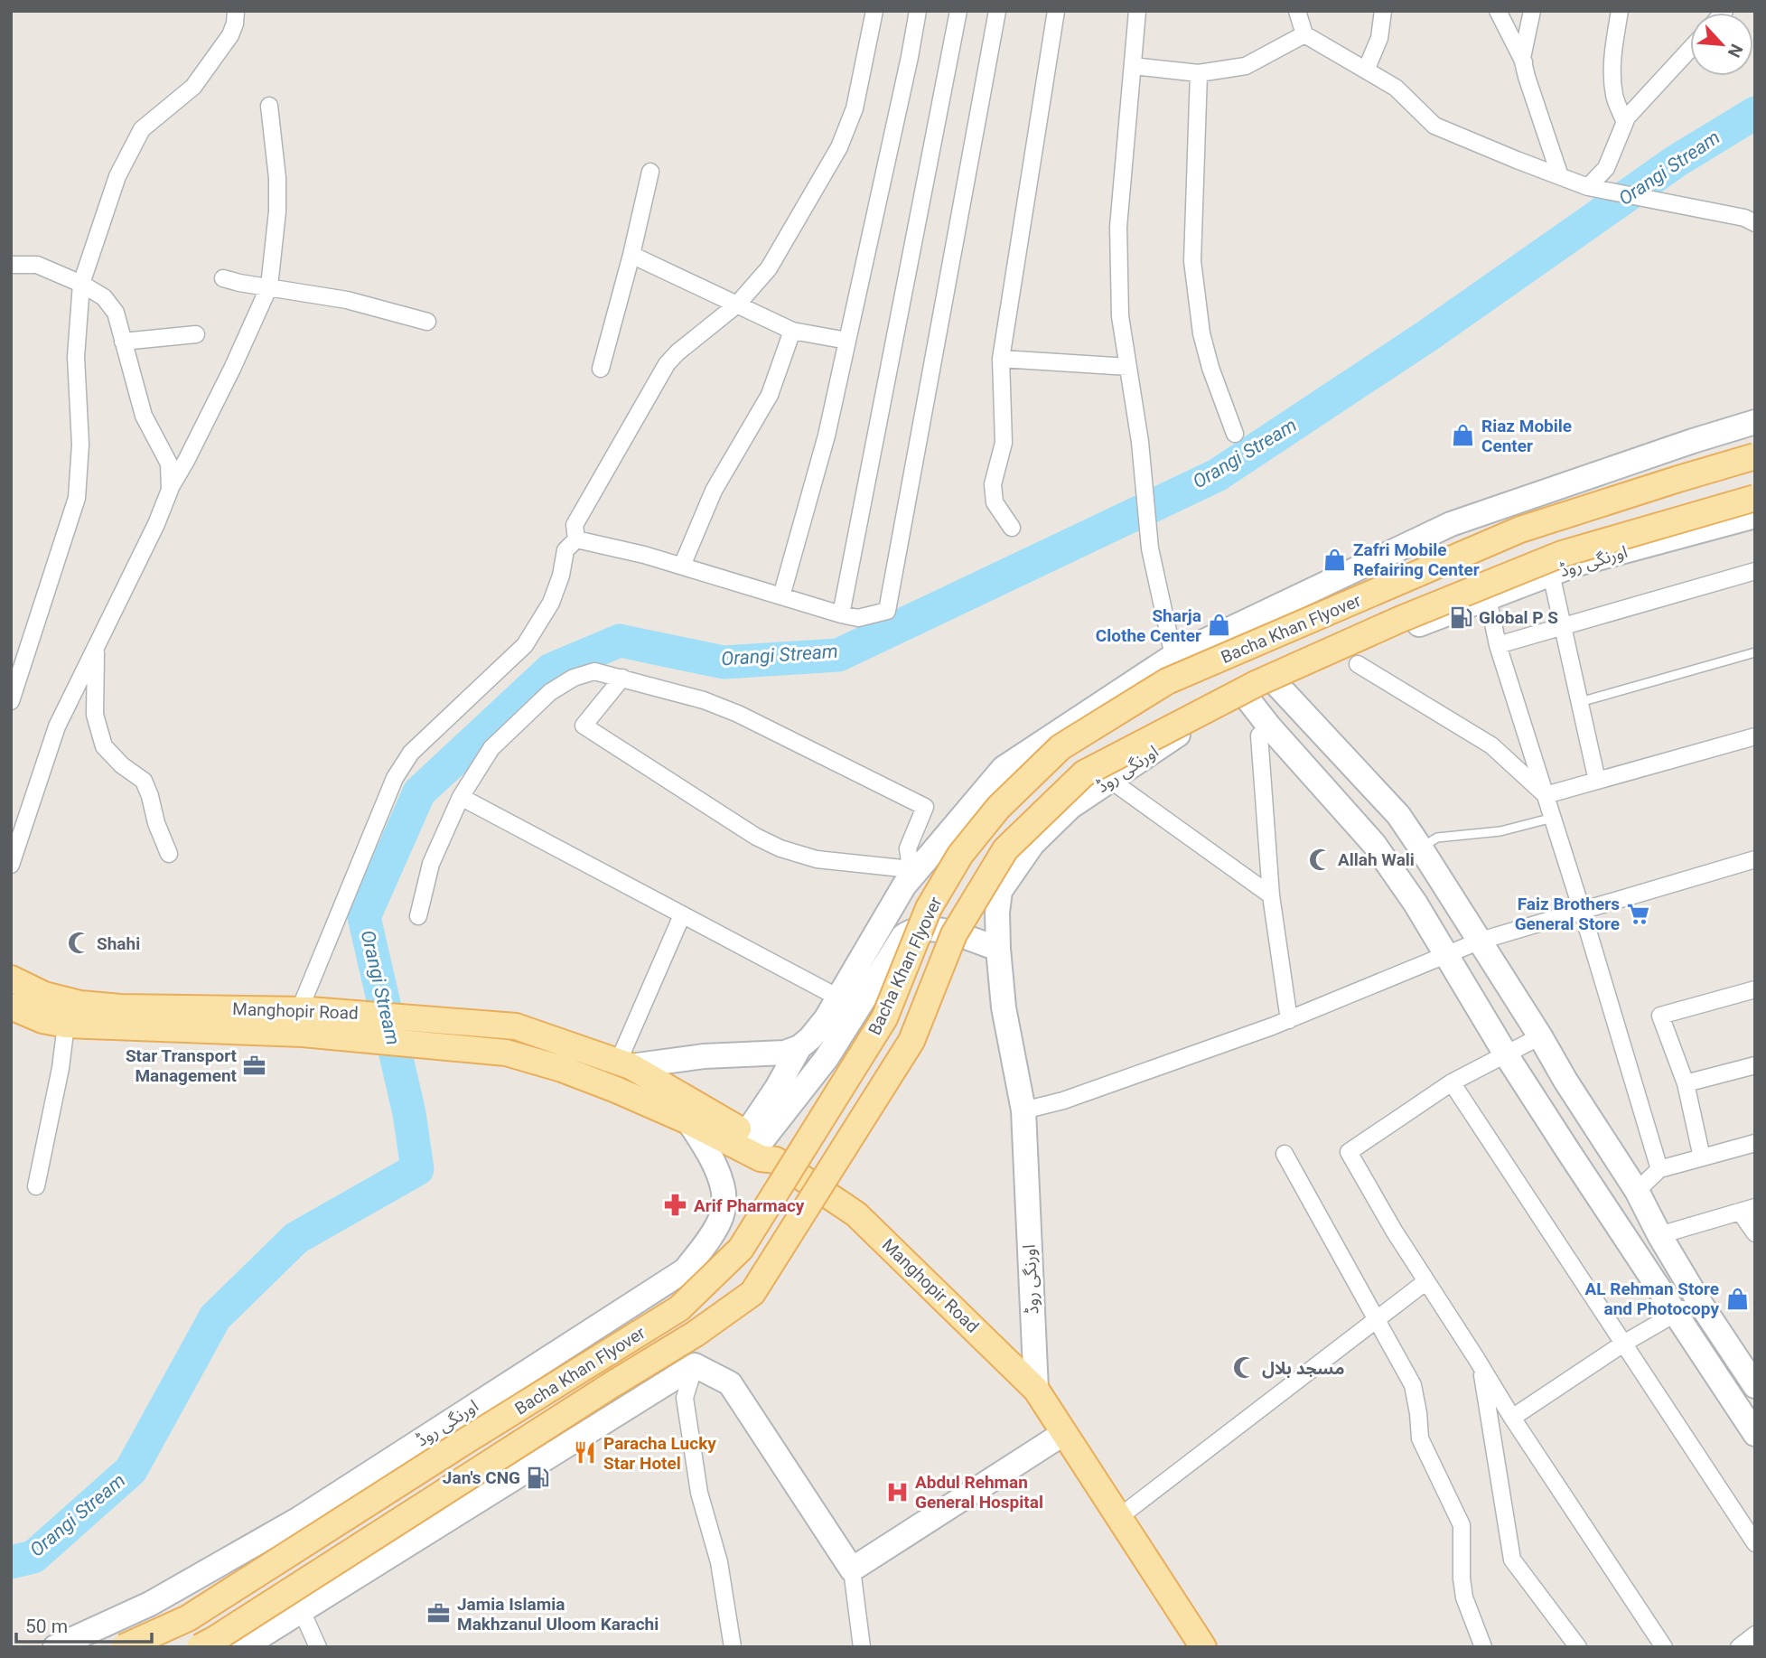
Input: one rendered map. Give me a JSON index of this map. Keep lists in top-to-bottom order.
{
  "streets": {
    "main road": ["Bacha Khan Flyover", "Manghopir Road"],
    "street": ["اورنگی روڈ"]
  },
  "crossings": [
    ["اورنگی روڈ", "Manghopir Road"]
  ],
  "water": ["Orangi Stream"],
  "places": {
    "shop": [
      "Riaz Mobile Center",
      "Zafri Mobile Refairing Center",
      "Sharja Clothe Center",
      "AL Rehman Store and Photocopy"
    ],
    "fuel station": ["Global P S", "Jan's CNG"],
    "mosque": ["Allah Wali", "Shahi", "مسجد بلال"],
    "supermarket": ["Faiz Brothers General Store"],
    "office": ["Star Transport Management", "Jamia Islamia Makhzanul Uloom Karachi"],
    "pharmacy": ["Arif Pharmacy"],
    "restaurant": ["Paracha Lucky Star Hotel"],
    "hospital": ["Abdul Rehman General Hospital"]
  },
  "scale_bar": "50 m",
  "north": "bottom right"
}
